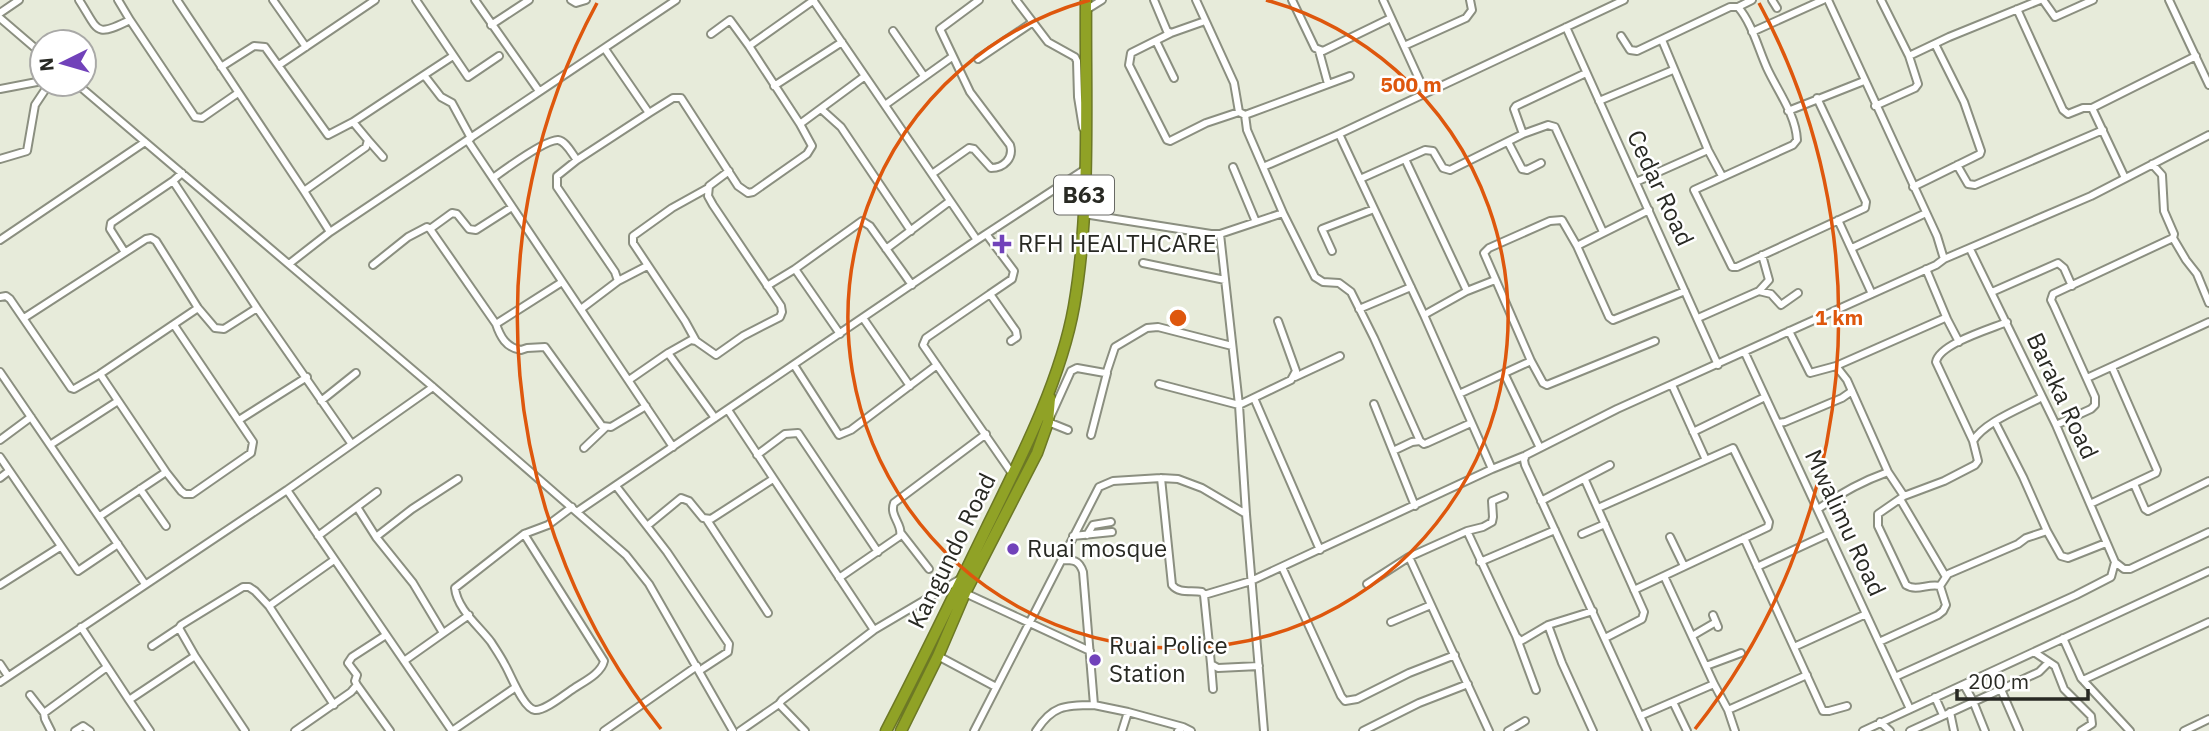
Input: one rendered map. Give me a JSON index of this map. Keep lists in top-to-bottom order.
{
  "streets": {
    "highway": ["B63", "Kangundo Road"],
    "street": ["Cedar Road", "Baraka Road", "Mwalimu Road"]
  },
  "places": {
    "health": ["RFH HEALTHCARE"],
    "other": ["Ruai mosque", "Ruai Police Station"]
  },
  "scale_bar": "200 m",
  "north": "left",
  "rings": ["500 m", "1 km"]
}
